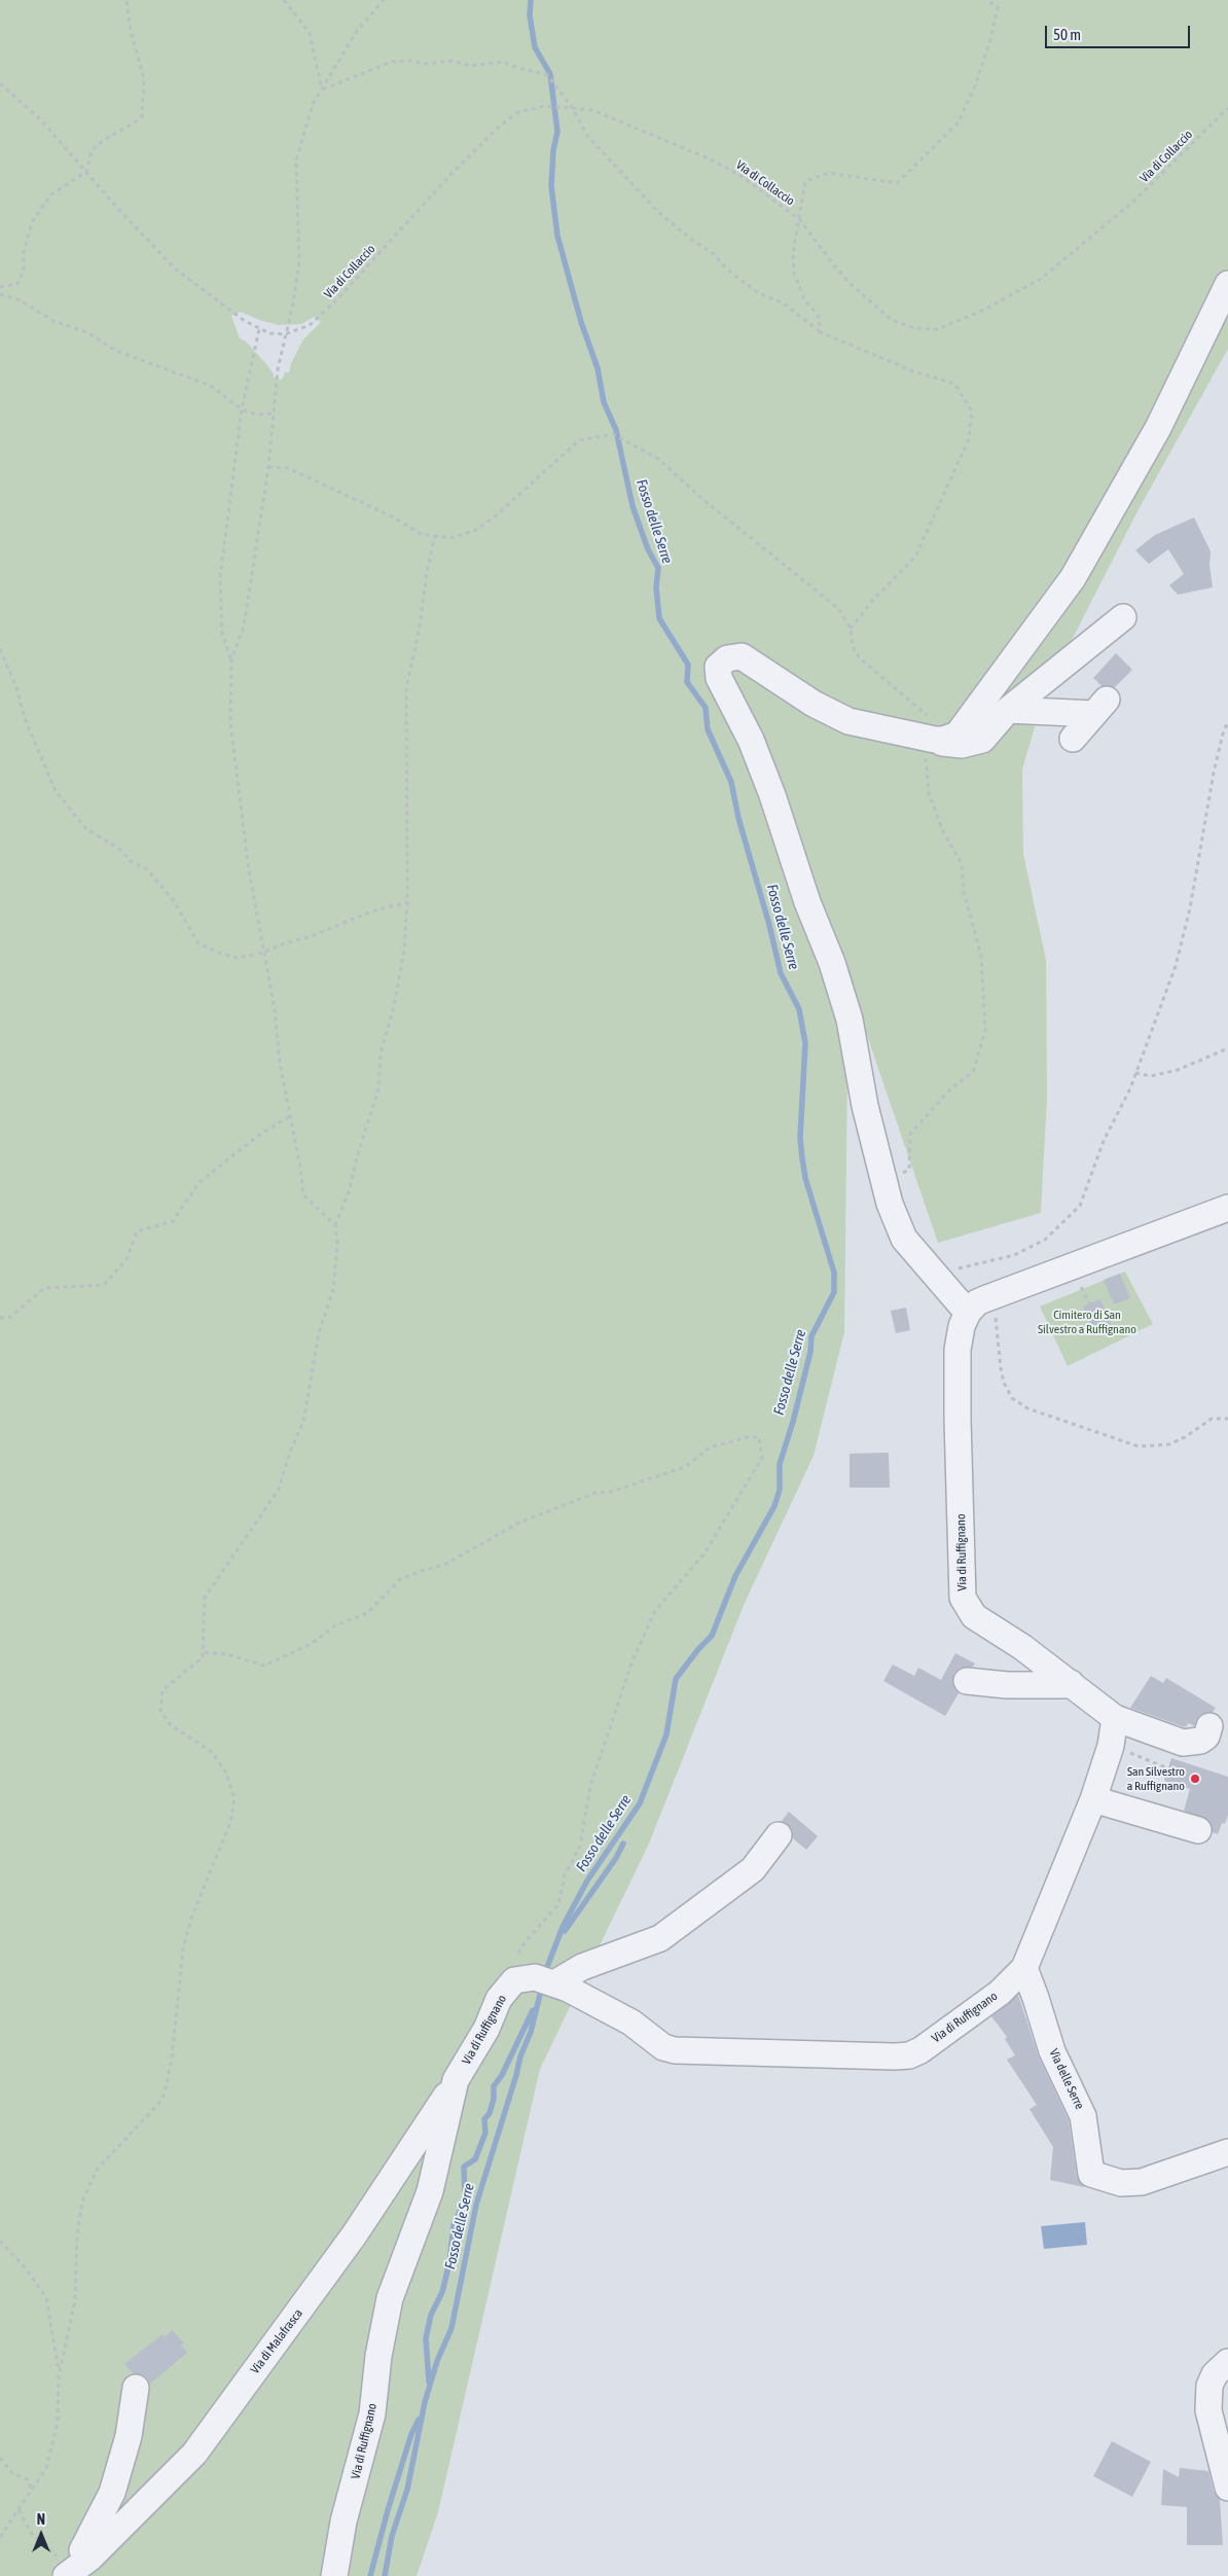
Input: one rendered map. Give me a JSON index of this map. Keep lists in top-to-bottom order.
{
  "streets": {
    "street": ["Via di Ruffignano", "Via delle Serre", "Via di Malafrasca"],
    "path": ["Via di Collaccio"]
  },
  "crossings": [
    ["Via di Ruffignano", "Via delle Serre"],
    ["Via di Ruffignano", "Via di Malafrasca"]
  ],
  "water": ["Fosso delle Serre"],
  "parks": ["Cimitero di San Silvestro a Ruffignano"],
  "places": ["San Silvestro a Ruffignano"],
  "scale_bar": "50 m",
  "north": "top"
}
